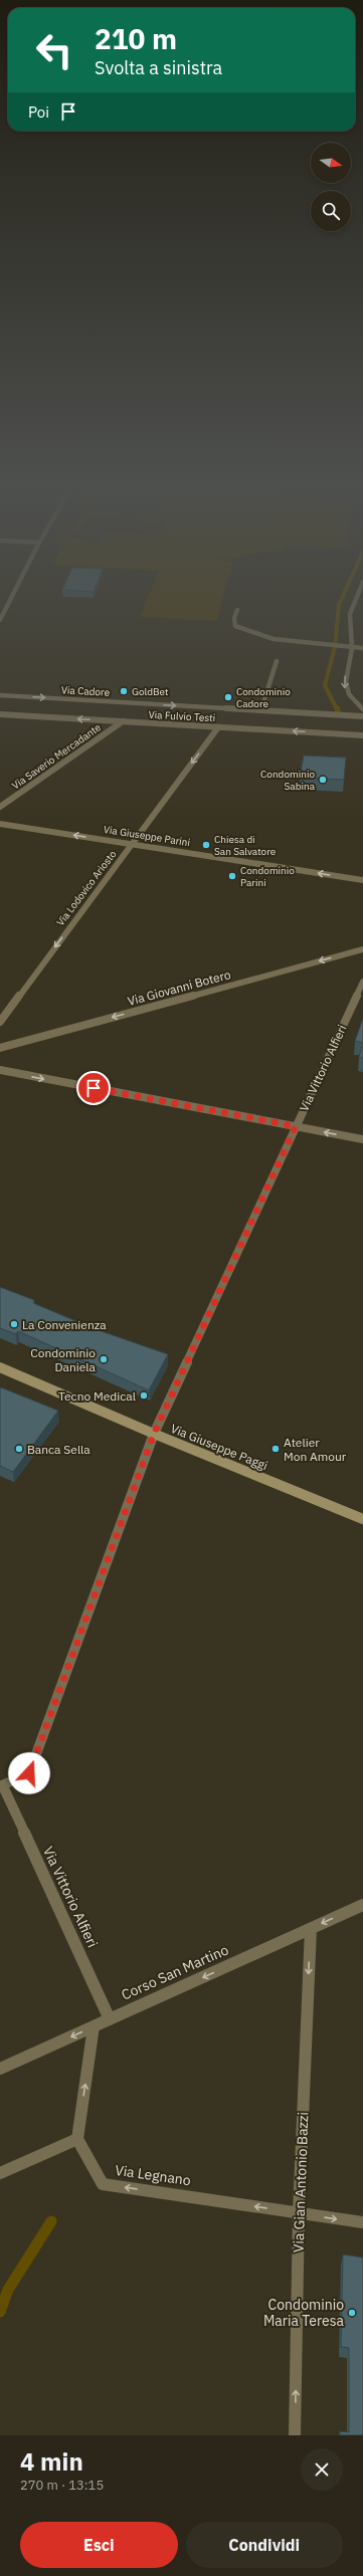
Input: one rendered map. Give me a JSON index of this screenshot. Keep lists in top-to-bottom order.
{
  "streets": {
    "main road": ["Via Giuseppe Paggi"],
    "street": [
      "Via Cadore",
      "Via Fulvio Testi",
      "Via Saverio Mercadante",
      "Via Giuseppe Parini",
      "Via Lodovico Ariosto",
      "Via Giovanni Botero",
      "Via Vittorio Alfieri",
      "Corso San Martino",
      "Via Legnano",
      "Via Gian Antonio Bazzi"
    ]
  },
  "crossings": [
    ["Via Fulvio Testi", "Via Saverio Mercadante"],
    ["Via Fulvio Testi", "Via Lodovico Ariosto"],
    ["Via Giuseppe Parini", "Via Lodovico Ariosto"],
    ["Via Vittorio Alfieri", "Via Giuseppe Paggi"],
    ["Via Vittorio Alfieri", "Corso San Martino"],
    ["Corso San Martino", "Via Gian Antonio Bazzi"],
    ["Via Legnano", "Via Gian Antonio Bazzi"]
  ],
  "one_way": [
    "Via Cadore",
    "Via Fulvio Testi",
    "Via Giuseppe Parini",
    "Via Lodovico Ariosto",
    "Via Giovanni Botero",
    "Corso San Martino"
  ],
  "places": [
    "GoldBet",
    "Condominio Cadore",
    "Condominio Sabina",
    "Chiesa di San Salvatore",
    "Condominio Parini",
    "La Convenienza",
    "Condominio Daniela",
    "Tecno Medical",
    "Banca Sella",
    "Atelier Mon Amour",
    "Condominio Maria Teresa"
  ],
  "north": "right",
  "page": {
    "turn": ["210 m", "Svolta a sinistra"],
    "then": "Poi",
    "heading": ["4 min", "270 m · 13:15"],
    "buttons": ["Esci", "Condividi"]
  }
}
